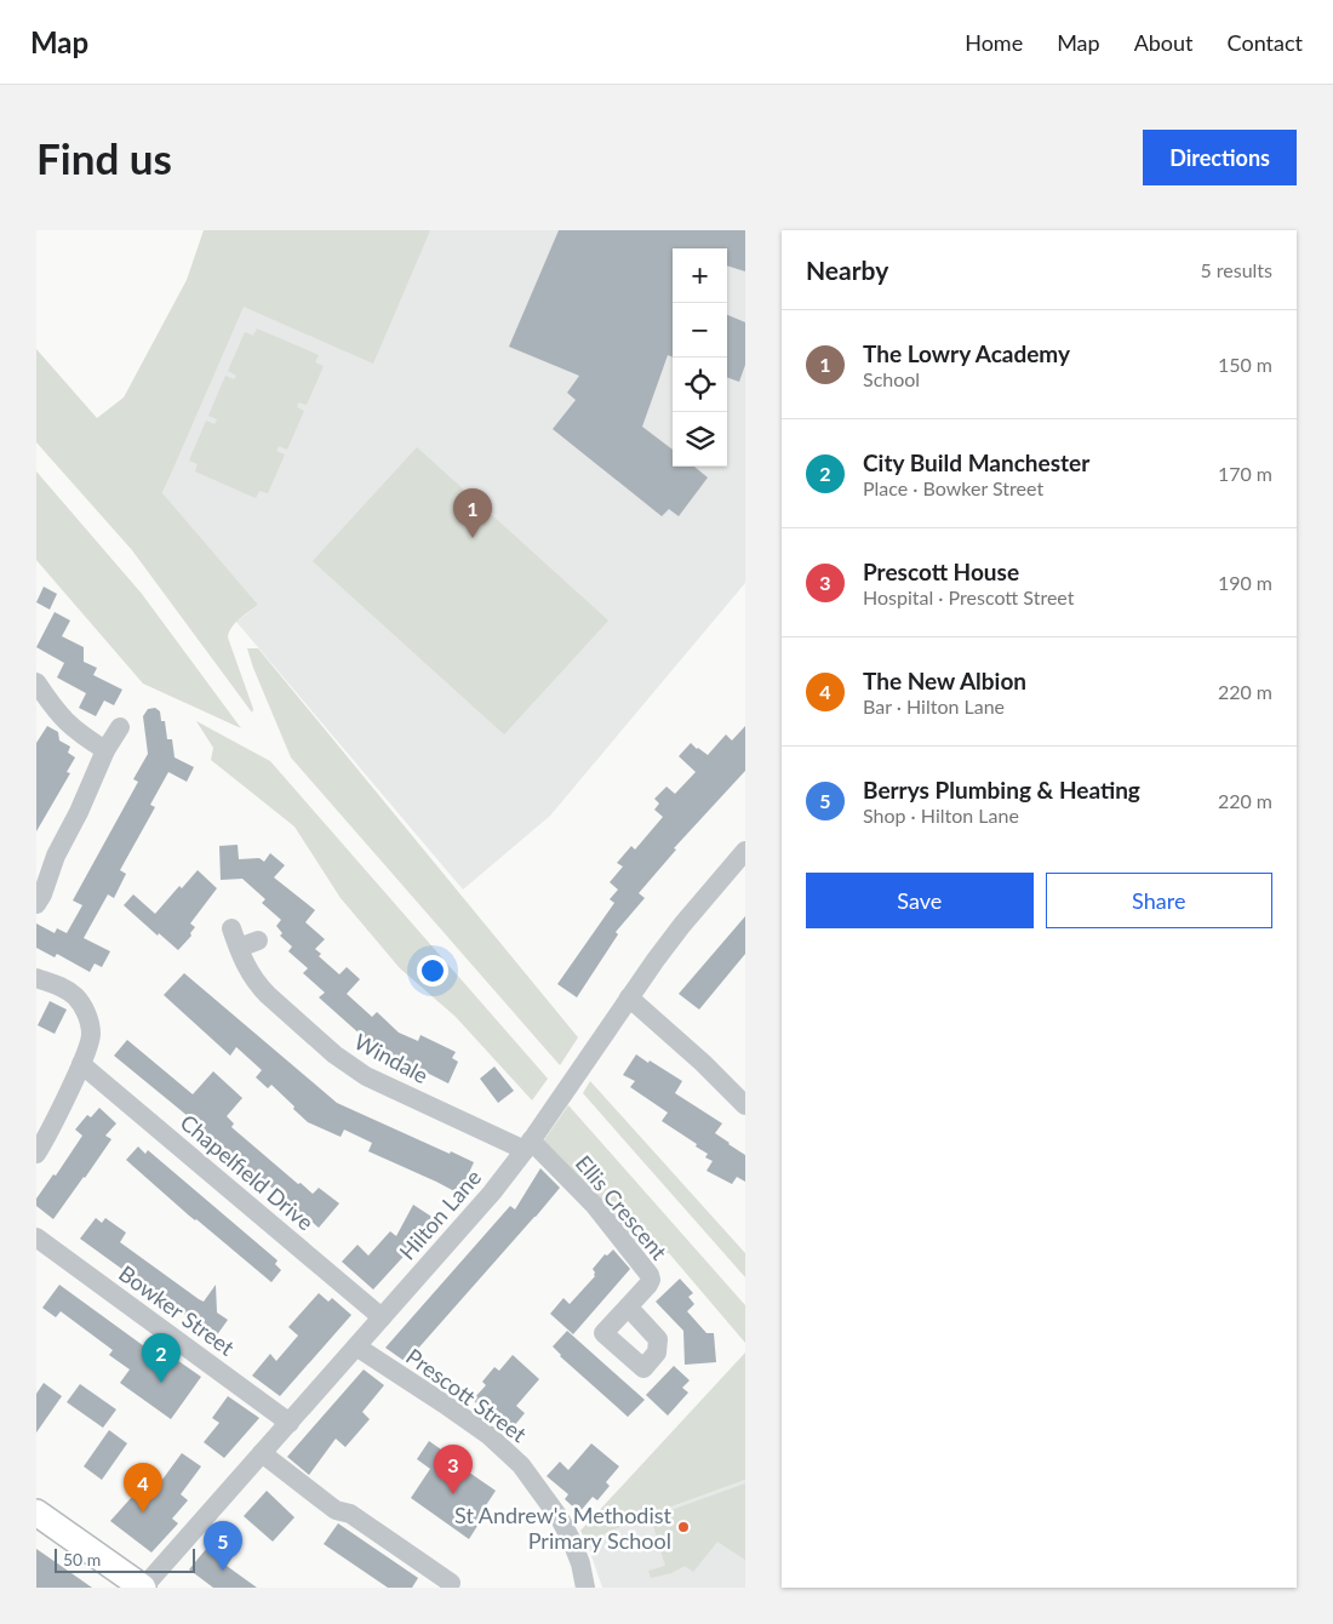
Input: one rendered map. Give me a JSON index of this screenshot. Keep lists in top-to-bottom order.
{
  "streets": {
    "street": [
      "Windale",
      "Chapelfield Drive",
      "Ellis Crescent",
      "Hilton Lane",
      "Bowker Street",
      "Prescott Street"
    ]
  },
  "crossings": [
    ["Windale", "Ellis Crescent"],
    ["Windale", "Hilton Lane"],
    ["Chapelfield Drive", "Hilton Lane"],
    ["Ellis Crescent", "Hilton Lane"],
    ["Hilton Lane", "Bowker Street"],
    ["Hilton Lane", "Prescott Street"]
  ],
  "places": ["St Andrew's Methodist Primary School"],
  "scale_bar": "50 m",
  "page": {
    "header": "Map",
    "nav": [
      "Home",
      "Map",
      "About",
      "Contact"
    ],
    "buttons": [
      "Directions",
      ["Save", "Share"]
    ],
    "title": "Find us",
    "heading": ["Nearby", "5 results"],
    "map_buttons": ["+", "−"],
    "list": [
      {
        "mark": "1",
        "name": "The Lowry Academy",
        "note": "School",
        "value": "150 m"
      },
      {
        "mark": "2",
        "name": "City Build Manchester",
        "note": "Place · Bowker Street",
        "value": "170 m"
      },
      {
        "mark": "3",
        "name": "Prescott House",
        "note": "Hospital · Prescott Street",
        "value": "190 m"
      },
      {
        "mark": "4",
        "name": "The New Albion",
        "note": "Bar · Hilton Lane",
        "value": "220 m"
      },
      {
        "mark": "5",
        "name": "Berrys Plumbing & Heating",
        "note": "Shop · Hilton Lane",
        "value": "220 m"
      }
    ],
    "pins": [
      "1",
      "2",
      "3",
      "4",
      "5"
    ],
    "scale": "50 m"
  }
}
